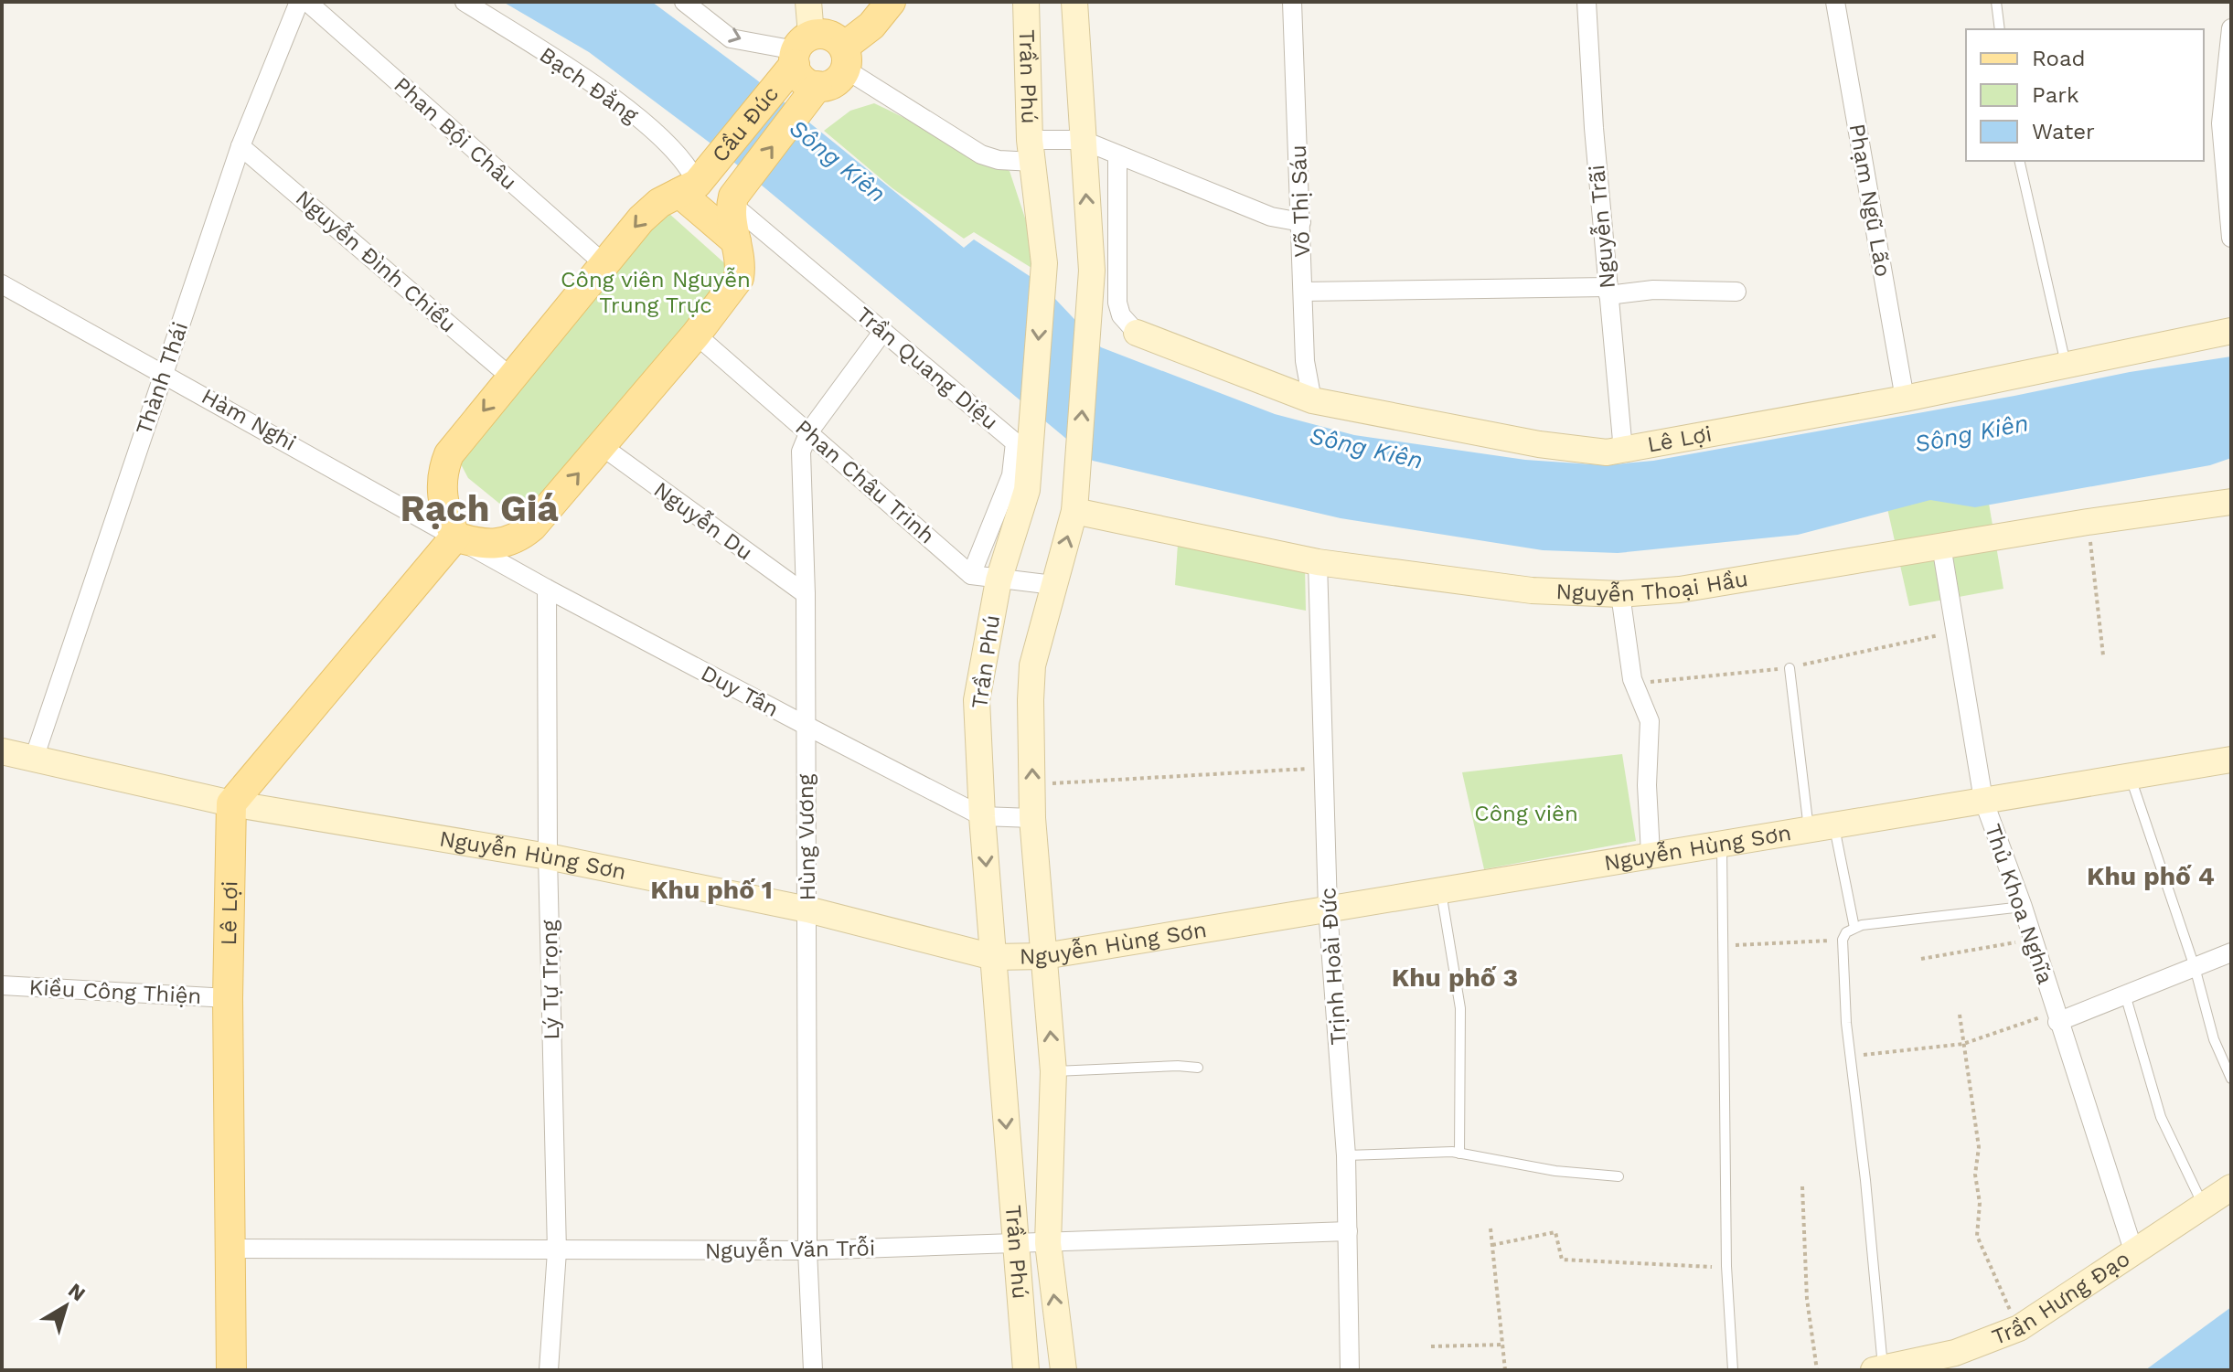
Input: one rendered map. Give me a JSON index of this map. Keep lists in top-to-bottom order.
{
  "streets": {
    "main road": ["Cầu Đúc", "Lê Lợi"],
    "street": [
      "Trần Phú",
      "Bạch Đằng",
      "Phan Bội Châu",
      "Phạm Ngũ Lão",
      "Võ Thị Sáu",
      "Nguyễn Trãi",
      "Nguyễn Đình Chiểu",
      "Trần Quang Diệu",
      "Thành Thái",
      "Hàm Nghi",
      "Phan Châu Trinh",
      "Nguyễn Du",
      "Nguyễn Thoại Hầu",
      "Duy Tân",
      "Hùng Vương",
      "Nguyễn Hùng Sơn",
      "Thủ Khoa Nghĩa",
      "Trịnh Hoài Đức",
      "Lý Tự Trọng",
      "Kiều Công Thiện",
      "Nguyễn Văn Trỗi",
      "Trần Hưng Đạo"
    ]
  },
  "crossings": [
    ["Trần Phú", "Nguyễn Thoại Hầu"],
    ["Trần Phú", "Duy Tân"],
    ["Trần Phú", "Nguyễn Hùng Sơn"],
    ["Trần Phú", "Nguyễn Văn Trỗi"],
    ["Bạch Đằng", "Cầu Đúc"],
    ["Cầu Đúc", "Phan Bội Châu"],
    ["Cầu Đúc", "Nguyễn Đình Chiểu"],
    ["Cầu Đúc", "Trần Quang Diệu"],
    ["Cầu Đúc", "Hàm Nghi"],
    ["Cầu Đúc", "Duy Tân"],
    ["Phạm Ngũ Lão", "Lê Lợi"],
    ["Võ Thị Sáu", "Lê Lợi"],
    ["Nguyễn Trãi", "Lê Lợi"],
    ["Nguyễn Đình Chiểu", "Thành Thái"],
    ["Trần Quang Diệu", "Phan Châu Trinh"],
    ["Trần Quang Diệu", "Hùng Vương"],
    ["Thành Thái", "Hàm Nghi"],
    ["Thành Thái", "Nguyễn Hùng Sơn"],
    ["Hàm Nghi", "Duy Tân"],
    ["Lê Lợi", "Nguyễn Hùng Sơn"],
    ["Lê Lợi", "Kiều Công Thiện"],
    ["Lê Lợi", "Nguyễn Văn Trỗi"],
    ["Phan Châu Trinh", "Hùng Vương"],
    ["Nguyễn Du", "Hùng Vương"],
    ["Nguyễn Thoại Hầu", "Thủ Khoa Nghĩa"],
    ["Nguyễn Thoại Hầu", "Trịnh Hoài Đức"],
    ["Duy Tân", "Hùng Vương"],
    ["Duy Tân", "Lý Tự Trọng"],
    ["Hùng Vương", "Nguyễn Hùng Sơn"],
    ["Hùng Vương", "Nguyễn Văn Trỗi"],
    ["Nguyễn Hùng Sơn", "Thủ Khoa Nghĩa"],
    ["Nguyễn Hùng Sơn", "Trịnh Hoài Đức"],
    ["Nguyễn Hùng Sơn", "Lý Tự Trọng"],
    ["Thủ Khoa Nghĩa", "Trần Hưng Đạo"],
    ["Trịnh Hoài Đức", "Nguyễn Văn Trỗi"],
    ["Lý Tự Trọng", "Nguyễn Văn Trỗi"]
  ],
  "districts": [
    "Rạch Giá",
    "Khu phố 4",
    "Khu phố 1",
    "Khu phố 3"
  ],
  "water": ["Sông Kiên"],
  "parks": ["Công viên Nguyễn Trung Trực", "Công viên"],
  "legend": ["Road", "Park", "Water"],
  "north": "top right"
}
